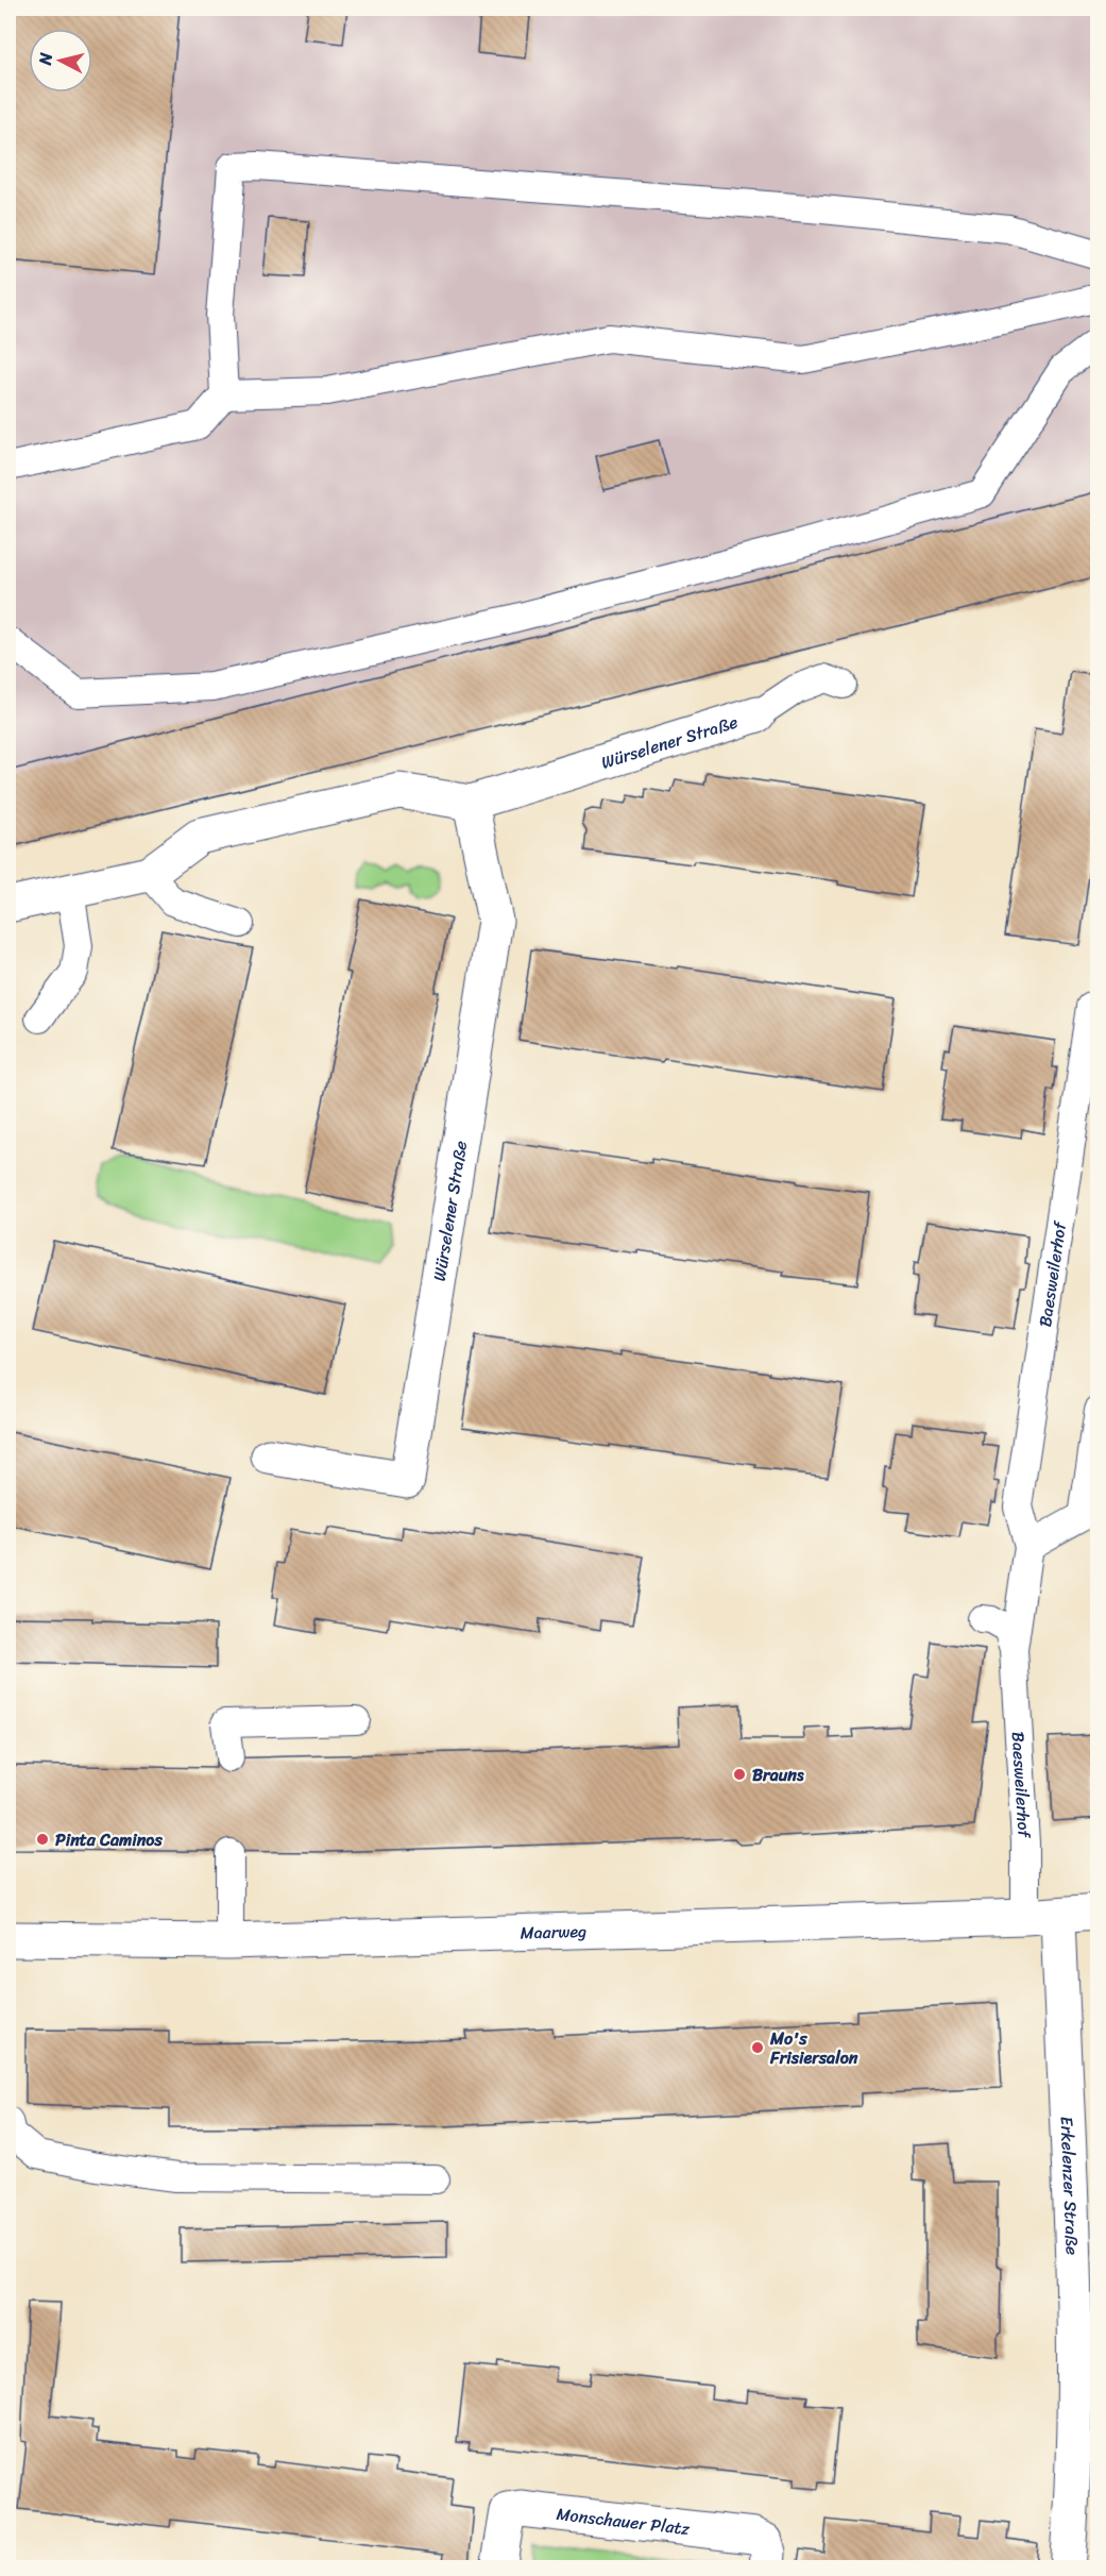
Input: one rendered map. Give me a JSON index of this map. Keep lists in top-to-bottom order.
{
  "streets": {
    "street": [
      "Würselener Straße",
      "Maarweg",
      "Erkelenzer Straße",
      "Monschauer Platz"
    ],
    "lane": ["Baesweilerhof"]
  },
  "crossings": [
    ["Baesweilerhof", "Maarweg"],
    ["Baesweilerhof", "Erkelenzer Straße"],
    ["Maarweg", "Erkelenzer Straße"]
  ],
  "places": ["Brauns", "Pinta Caminos", "Mo's Frisiersalon"],
  "north": "left"
}
